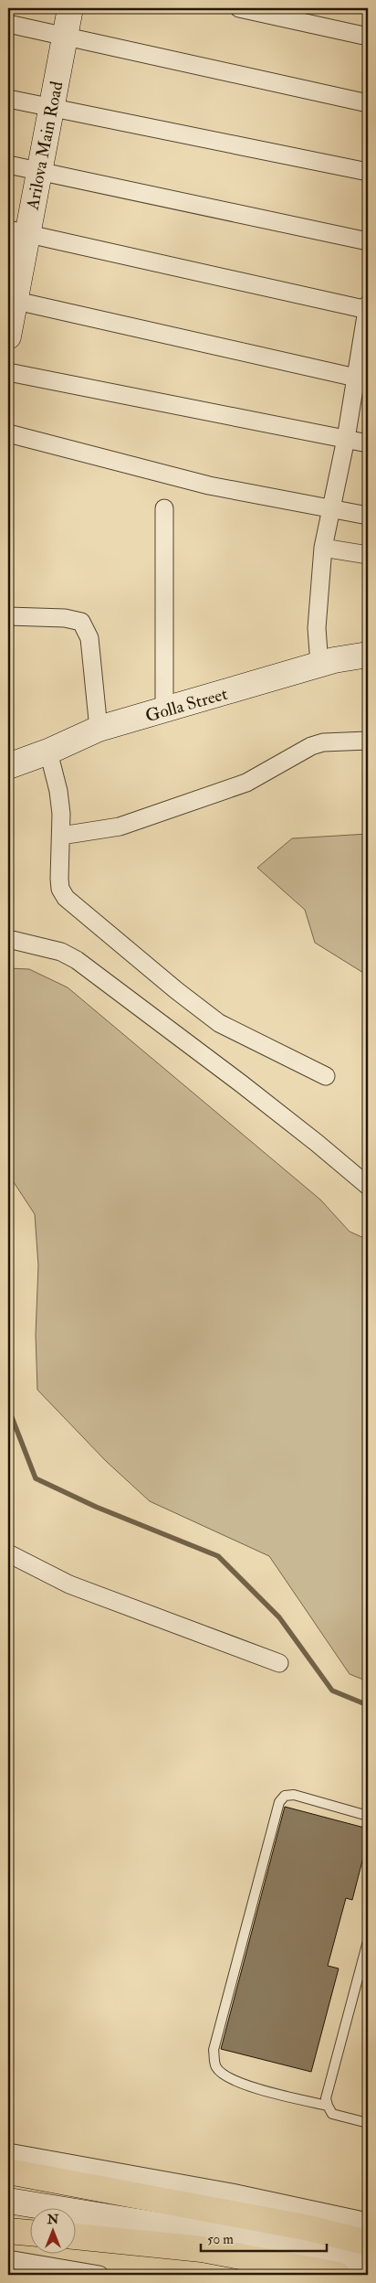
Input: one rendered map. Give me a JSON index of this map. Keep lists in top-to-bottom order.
{
  "streets": {
    "street": ["Arilova Main Road", "Golla Street"]
  },
  "scale_bar": "50 m",
  "north": "top"
}
